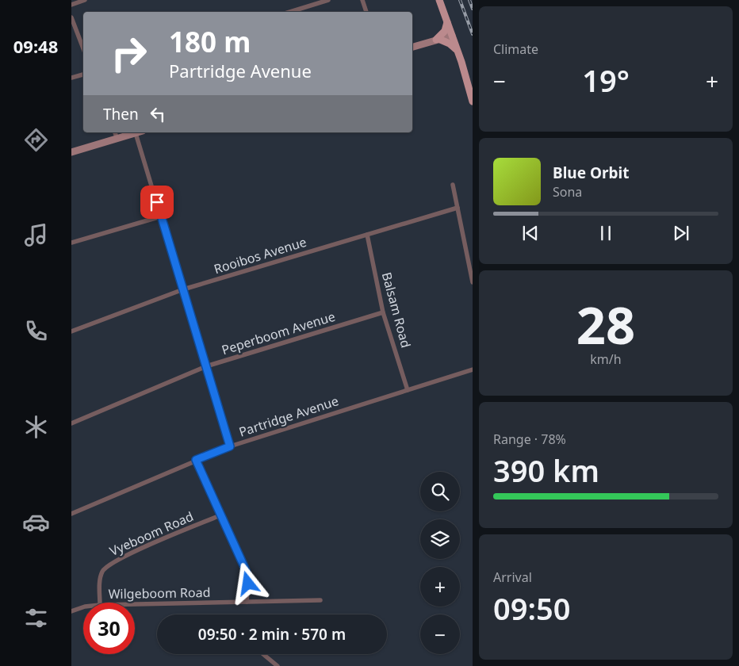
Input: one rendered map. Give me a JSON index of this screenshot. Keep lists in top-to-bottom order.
{
  "streets": {
    "street": [
      "Rooibos Avenue",
      "Balsam Road",
      "Peperboom Avenue",
      "Partridge Avenue",
      "Vyeboom Road",
      "Wilgeboom Road"
    ]
  },
  "crossings": [
    ["Rooibos Avenue", "Balsam Road"],
    ["Balsam Road", "Peperboom Avenue"],
    ["Balsam Road", "Partridge Avenue"]
  ],
  "page": {
    "tabs": "09:48",
    "tile": [
      "Climate",
      ["28", "km/h"],
      ["Range · 78%", "390 km"],
      ["Arrival", "09:50"]
    ],
    "turn": ["180 m", "Partridge Avenue"],
    "heat": ["−", "19°", "+"],
    "then": "Then",
    "song": ["Blue Orbit", "Sona"],
    "map_buttons": ["+", "−"],
    "limit": "30",
    "trip": "09:50 · 2 min · 570 m"
  }
}
